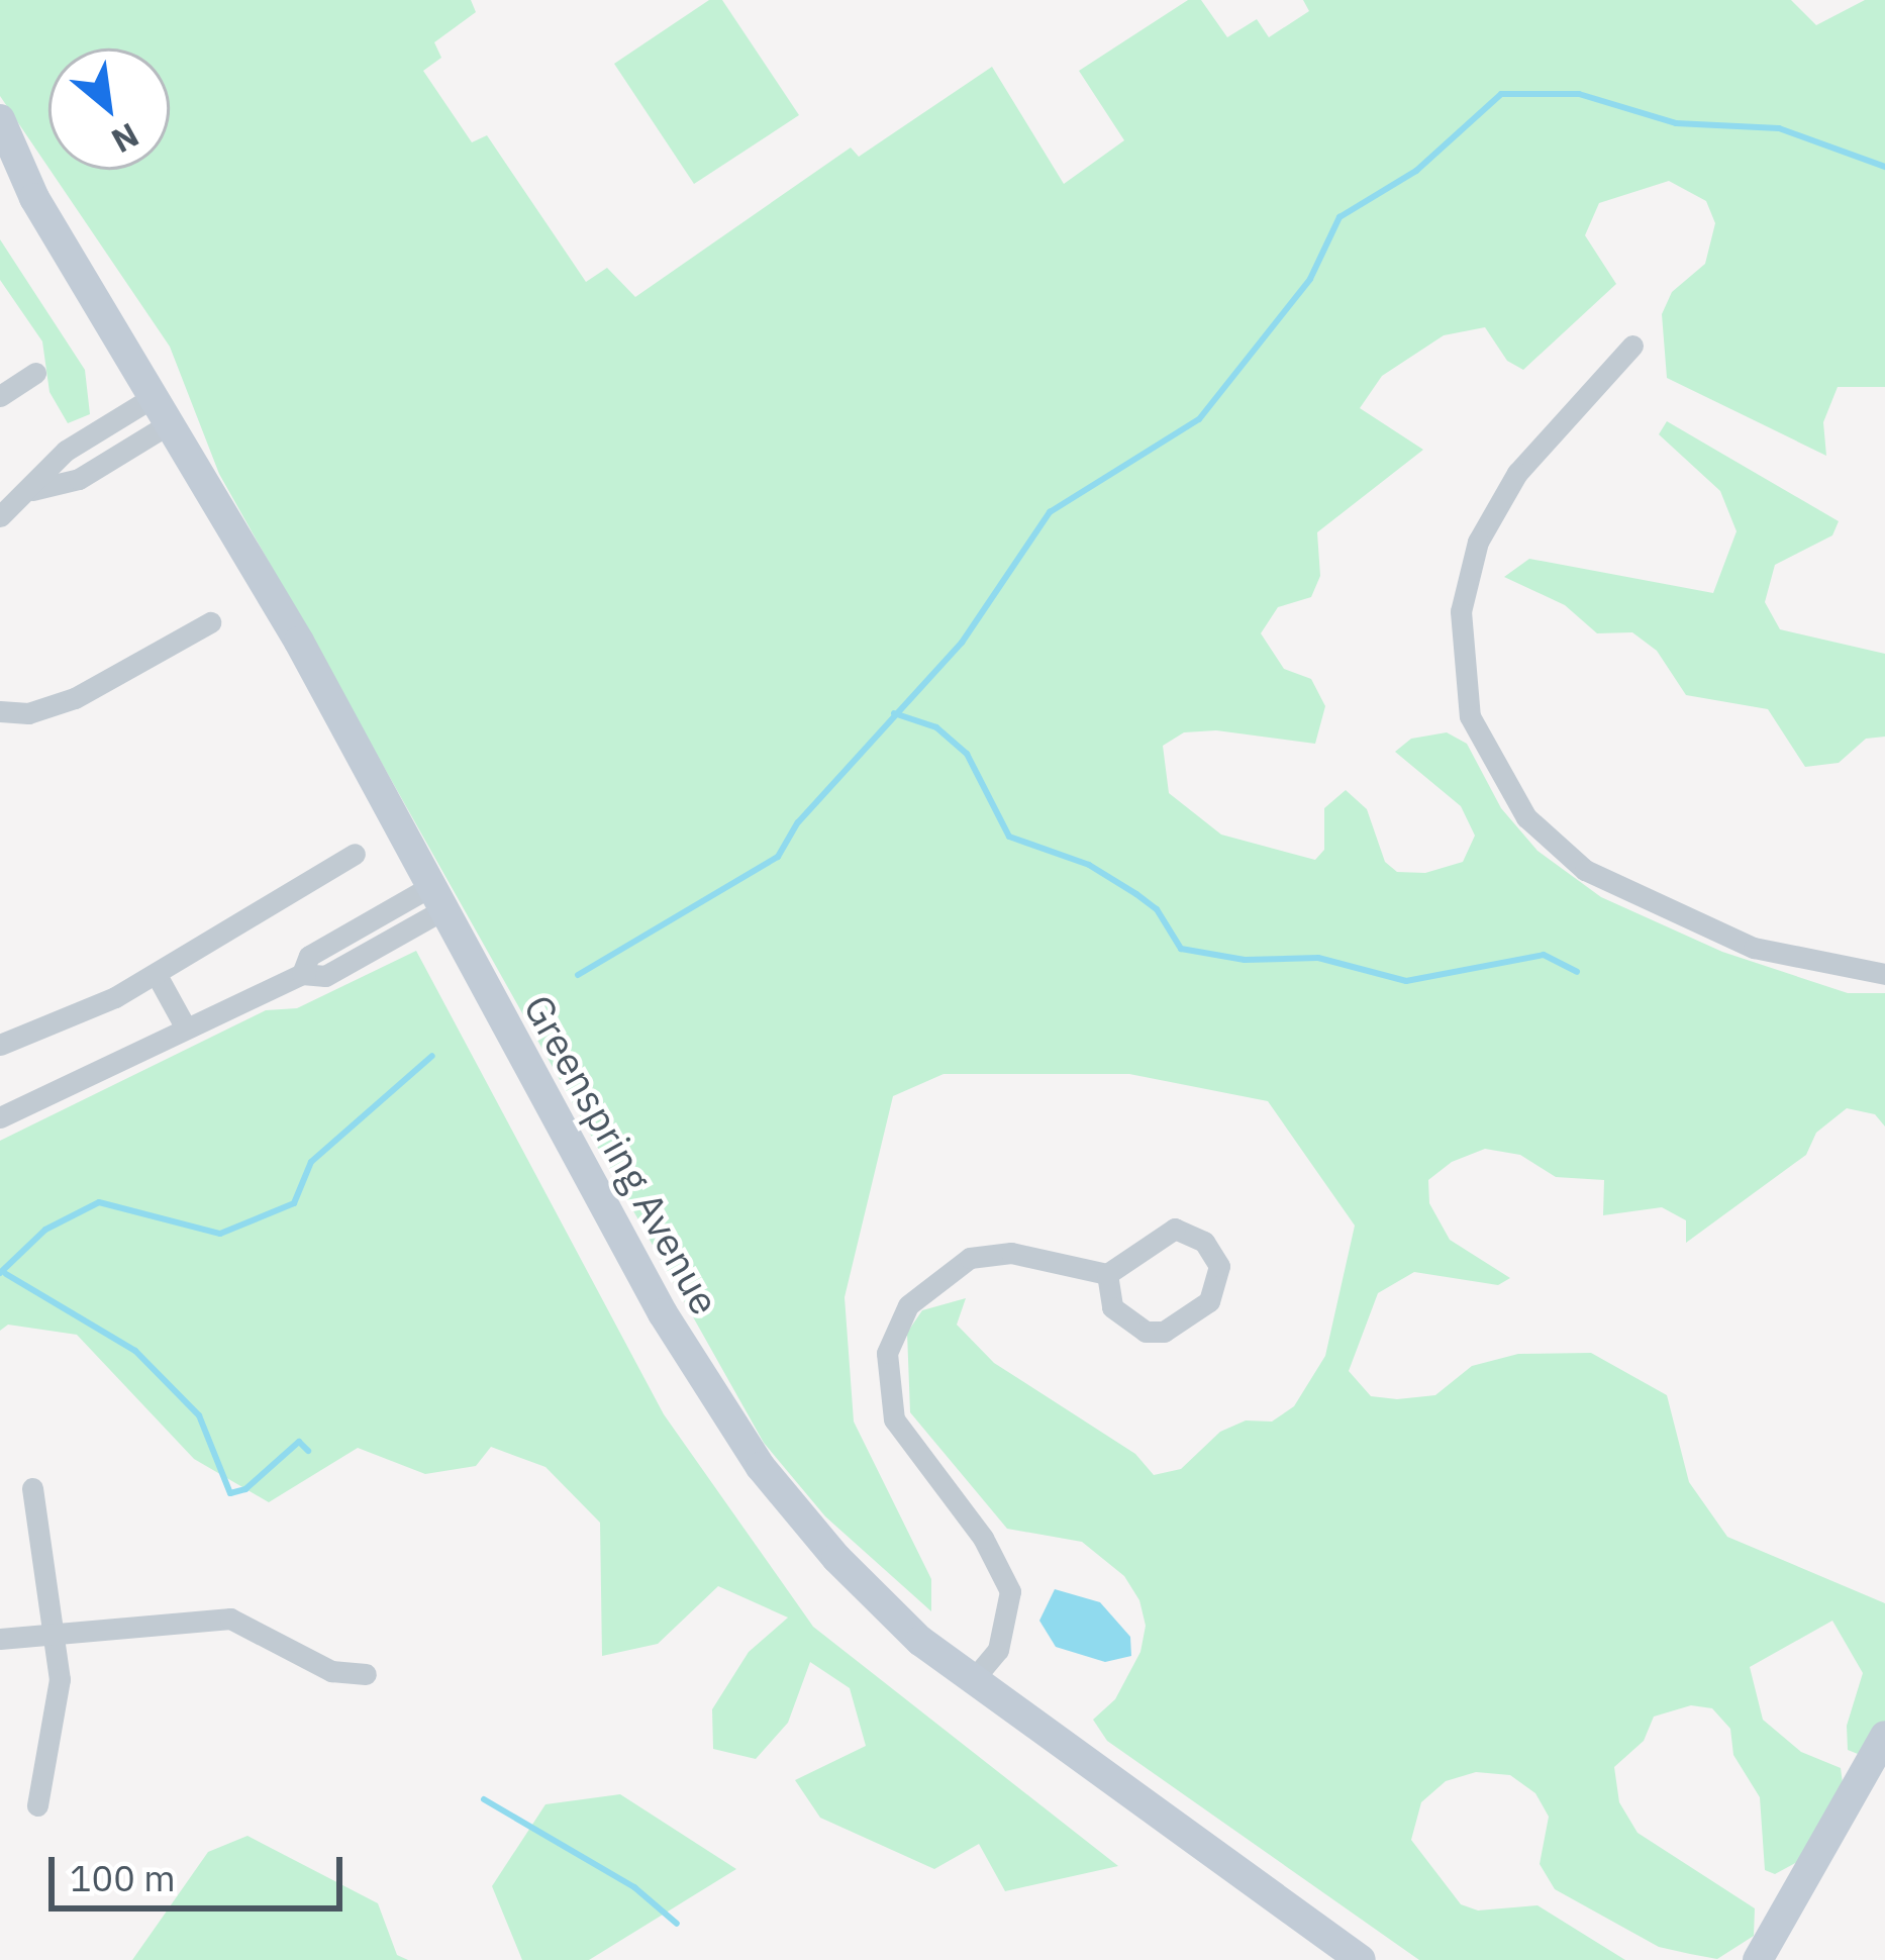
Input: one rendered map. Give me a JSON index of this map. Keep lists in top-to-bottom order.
{
  "streets": {
    "main road": ["Greenspring Avenue"]
  },
  "scale_bar": "100 m",
  "north": "bottom right"
}
